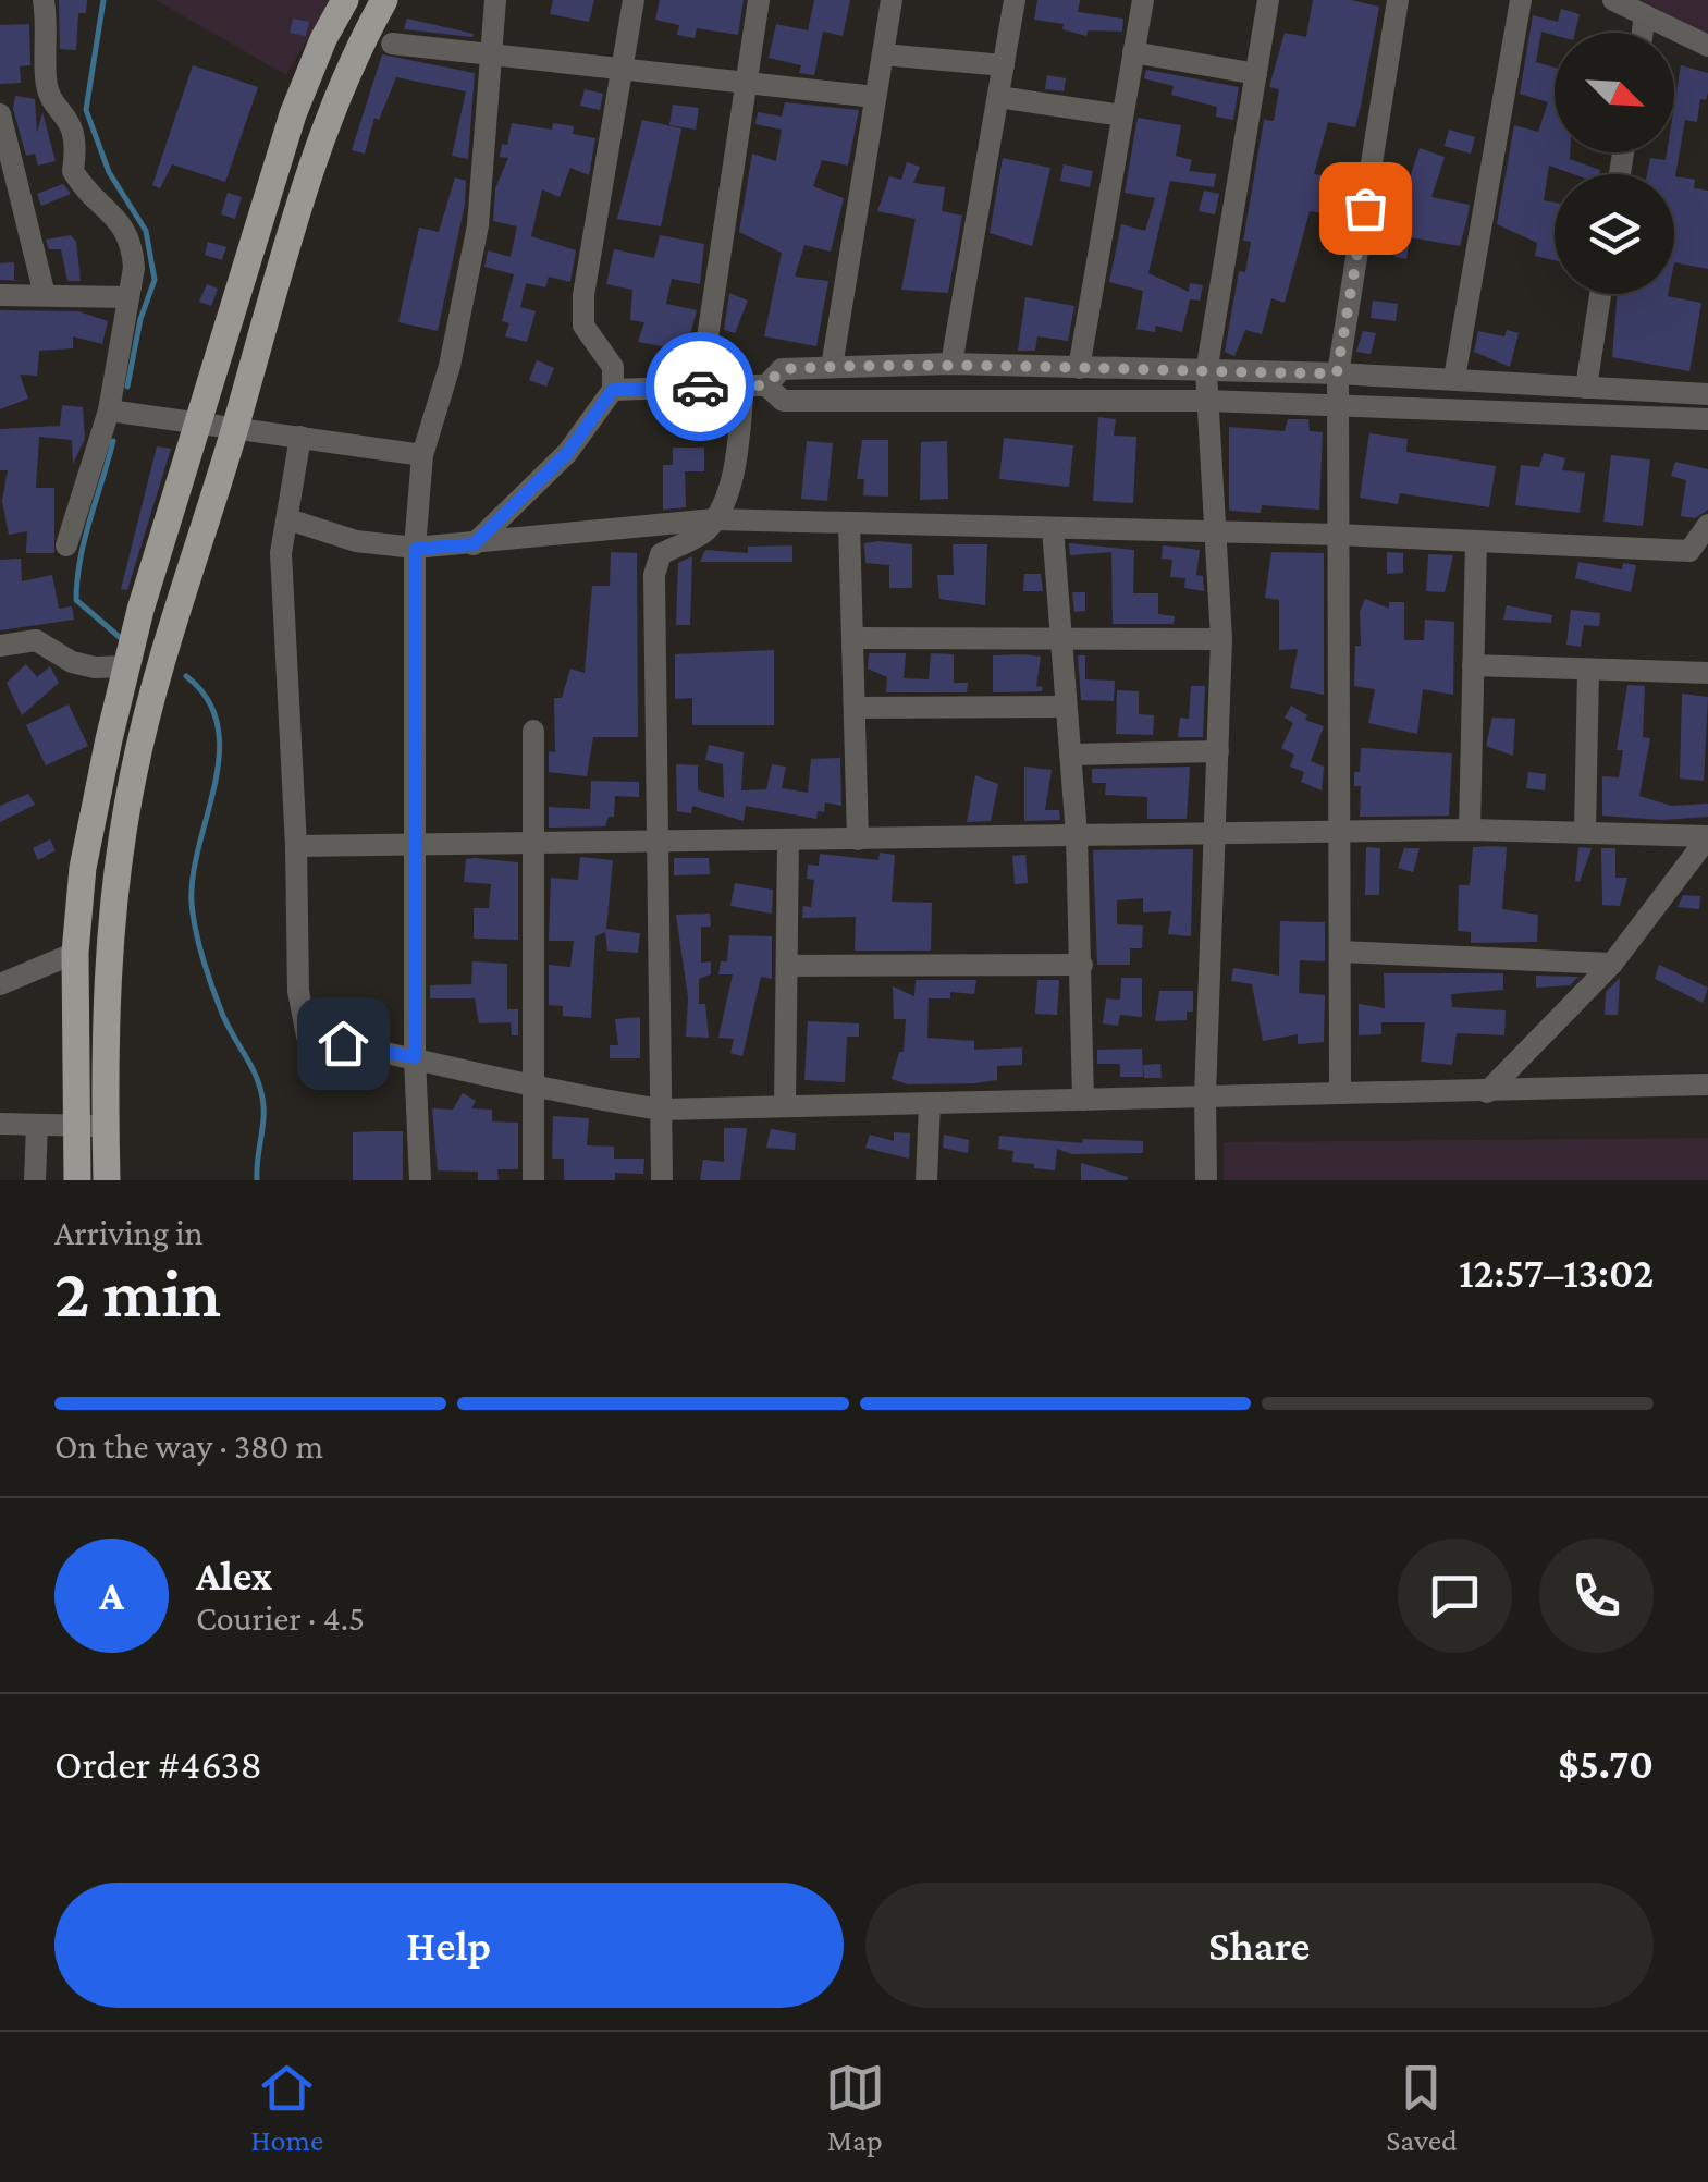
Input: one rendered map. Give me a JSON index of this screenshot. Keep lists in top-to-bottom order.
{
  "north": "bottom right",
  "page": {
    "heading": ["2 min", "Arriving in", "12:57–13:02"],
    "panel": [
      "Alex",
      "Courier · 4.5",
      "Order #4638",
      "$5.70"
    ],
    "bar": "On the way · 380 m",
    "round": "A",
    "buttons": ["Help", "Share"],
    "tabs": ["Home", "Map", "Saved"]
  }
}
